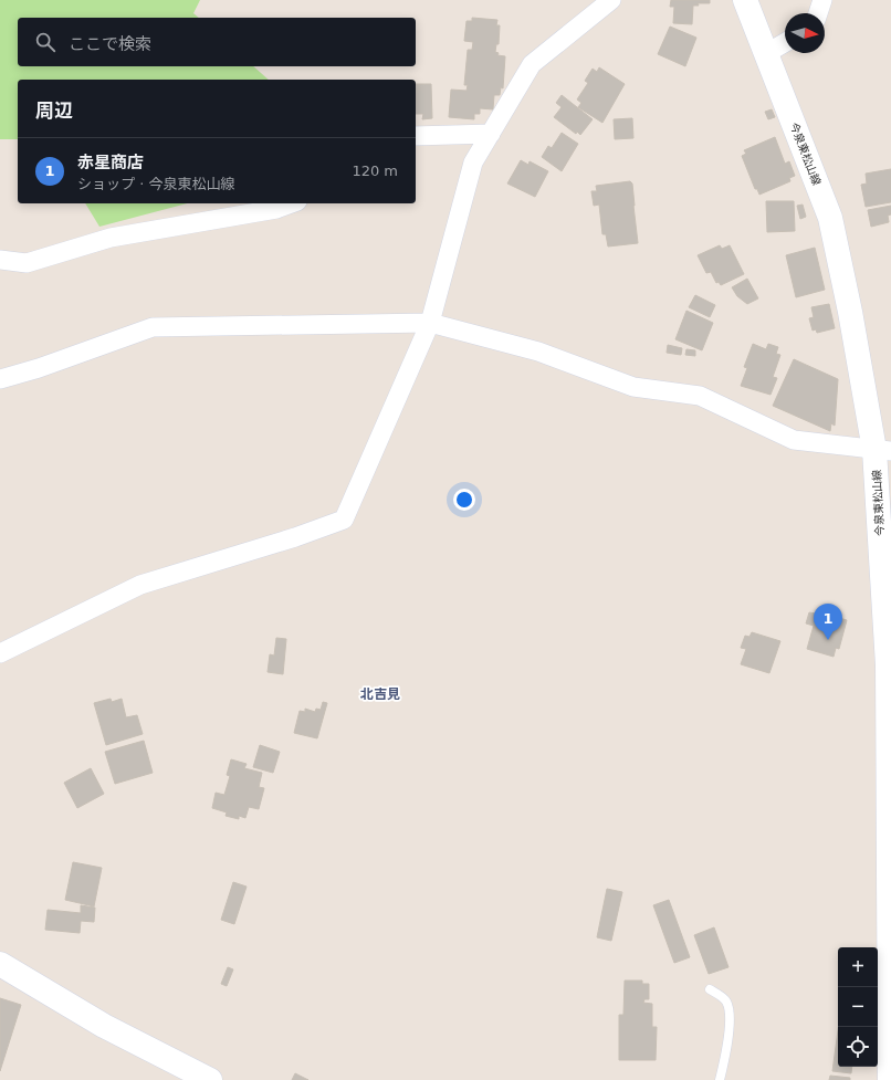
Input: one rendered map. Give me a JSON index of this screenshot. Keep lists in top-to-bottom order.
{
  "streets": {
    "main road": ["今泉東松山線"]
  },
  "districts": ["北吉見"],
  "north": "right",
  "page": {
    "search": "ここで検索",
    "heading": "周辺",
    "list": [
      {
        "mark": "1",
        "name": "赤星商店",
        "note": "ショップ · 今泉東松山線",
        "value": "120 m"
      }
    ],
    "pins": "1",
    "map_buttons": ["+", "−"]
  }
}
